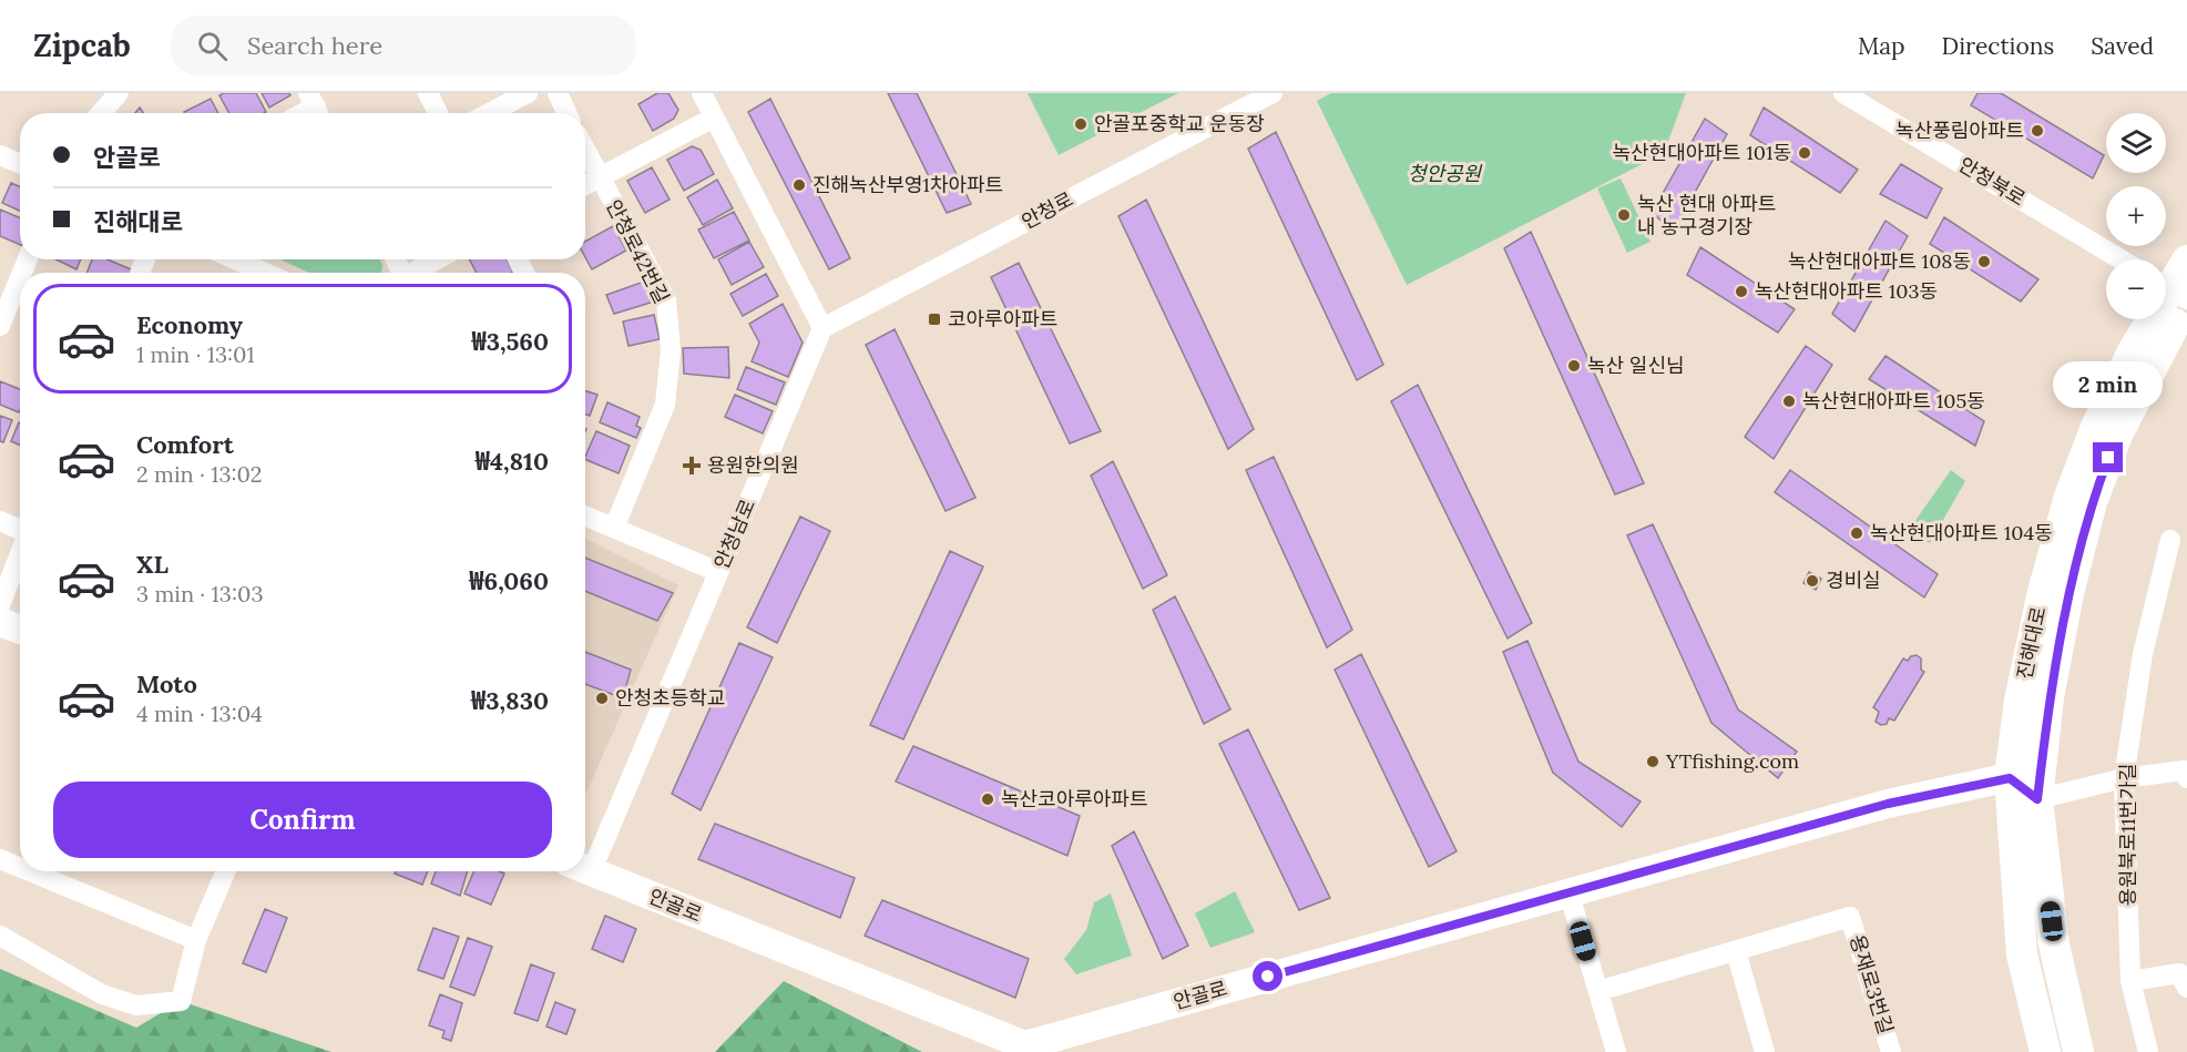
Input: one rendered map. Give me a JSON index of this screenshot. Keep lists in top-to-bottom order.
{
  "streets": {
    "main road": ["진해대로", "안골로"],
    "street": [
      "안청북로",
      "안청로",
      "안청로42번길",
      "안청남로",
      "용원북로11번가길",
      "용재로3번길"
    ]
  },
  "crossings": [
    ["안청로", "안청남로"],
    ["진해대로", "안골로"]
  ],
  "parks": ["청안공원"],
  "places": {
    "other": [
      "안골포중학교 운동장",
      "녹산풍림아파트",
      "녹산현대아파트 101동",
      "진해녹산부영1차아파트",
      "녹산 현대 아파트 내 농구경기장",
      "녹산현대아파트 108동",
      "녹산현대아파트 103동",
      "녹산 일신님",
      "녹산현대아파트 105동",
      "녹산현대아파트 104동",
      "경비실",
      "안청초등학교",
      "YTfishing.com",
      "녹산코아루아파트"
    ],
    "transit": ["코아루아파트"],
    "health": ["용원한의원"]
  },
  "page": {
    "header": "Zipcab",
    "search": "Search here",
    "nav": ["Map", "Directions", "Saved"],
    "map_buttons": ["+", "−"],
    "banner": ["안골로", "진해대로"],
    "list": [
      {
        "name": "Economy",
        "note": "1 min · 13:01",
        "value": "₩3,560"
      },
      {
        "name": "Comfort",
        "note": "2 min · 13:02",
        "value": "₩4,810"
      },
      {
        "name": "XL",
        "note": "3 min · 13:03",
        "value": "₩6,060"
      },
      {
        "name": "Moto",
        "note": "4 min · 13:04",
        "value": "₩3,830"
      }
    ],
    "bubble": "2 min",
    "buttons": "Confirm"
  }
}
